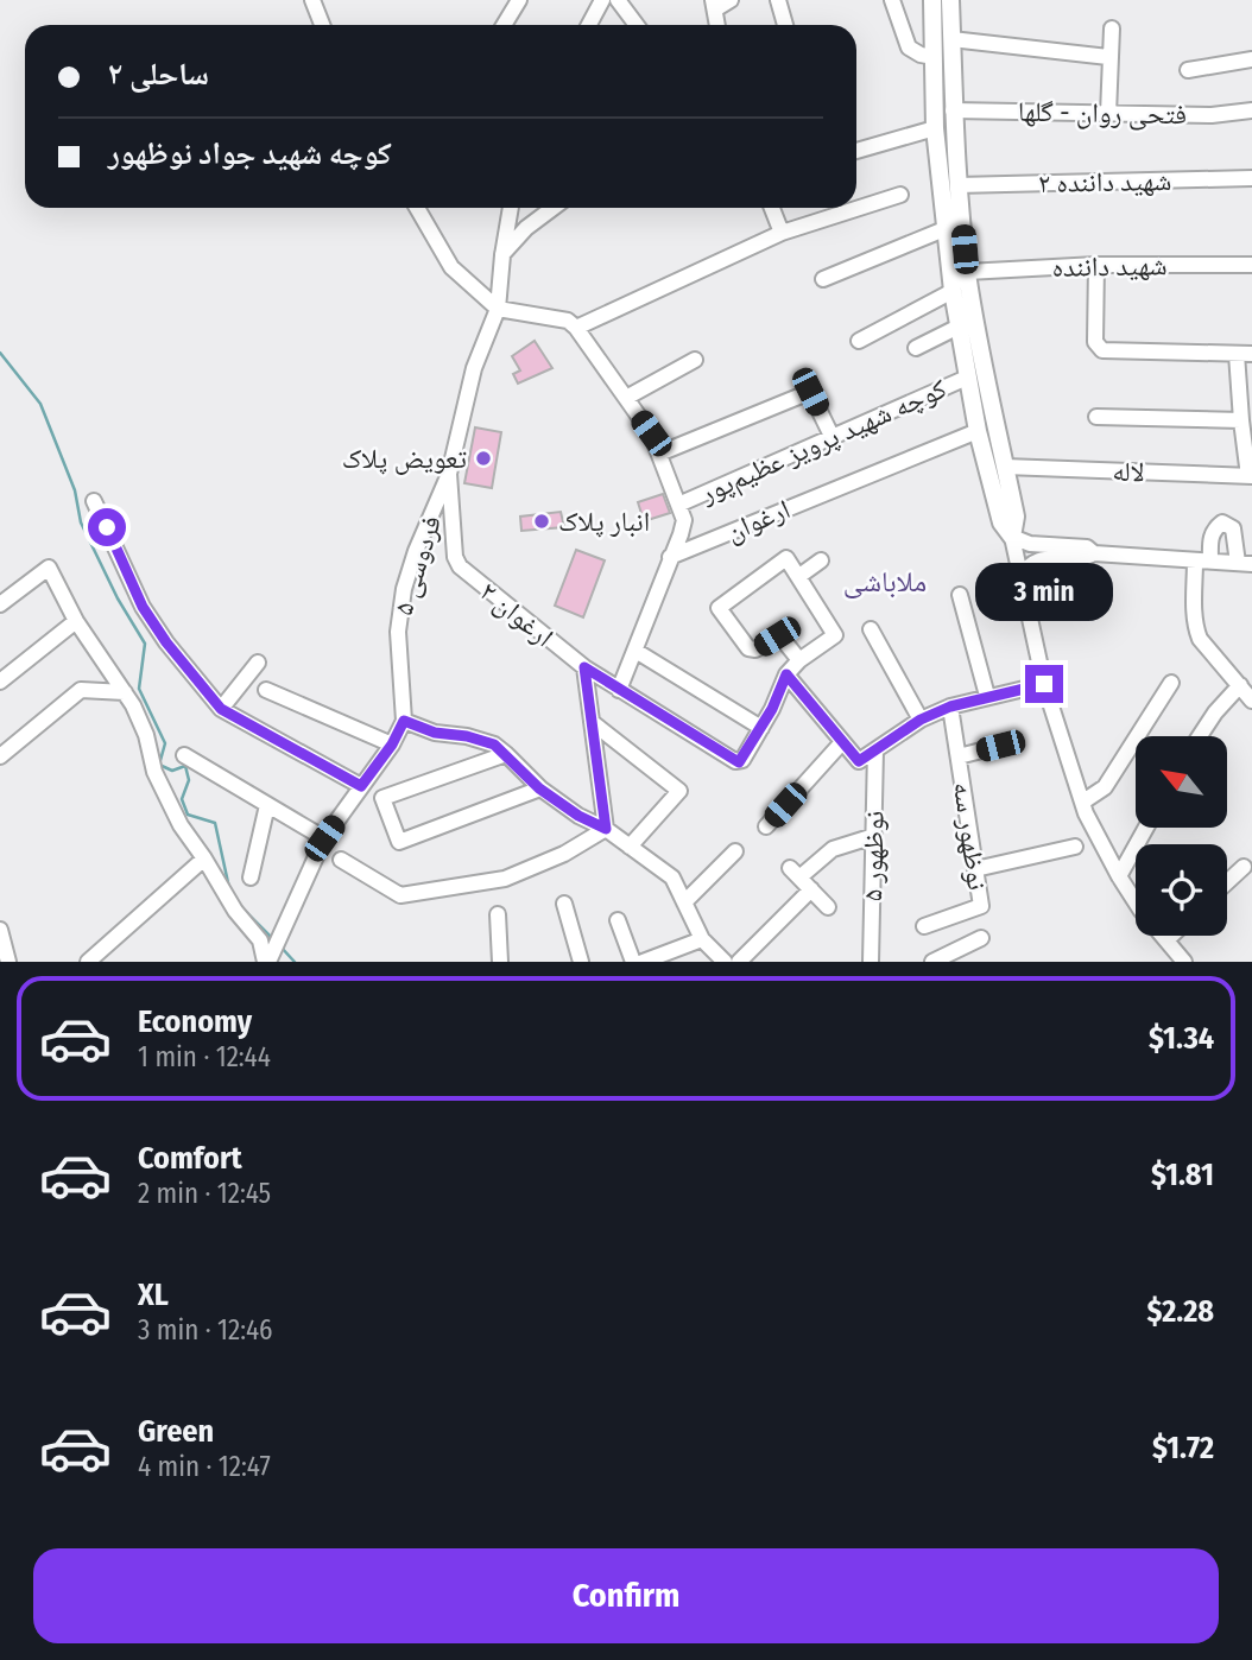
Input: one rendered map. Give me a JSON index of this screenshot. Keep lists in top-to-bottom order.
{
  "streets": {
    "street": [
      "فتحی روان - گلها",
      "شهید داننده ۲",
      "شهید داننده",
      "کوچه شهید پرویز عظیم‌پور",
      "لاله",
      "ارغوان",
      "فردوسی ۵",
      "ارغوان ۲",
      "نوظهور سه",
      "نوظهور ۵"
    ]
  },
  "crossings": [
    ["فردوسی ۵", "ارغوان ۲"]
  ],
  "districts": ["ملاباشی"],
  "places": ["تعویض پلاک", "انبار پلاک"],
  "north": "top left",
  "page": {
    "banner": ["ساحلی ۲", "کوچه شهید جواد نوظهور"],
    "bubble": "3 min",
    "list": [
      {
        "name": "Economy",
        "note": "1 min · 12:44",
        "value": "$1.34"
      },
      {
        "name": "Comfort",
        "note": "2 min · 12:45",
        "value": "$1.81"
      },
      {
        "name": "XL",
        "note": "3 min · 12:46",
        "value": "$2.28"
      },
      {
        "name": "Green",
        "note": "4 min · 12:47",
        "value": "$1.72"
      }
    ],
    "buttons": "Confirm"
  }
}
